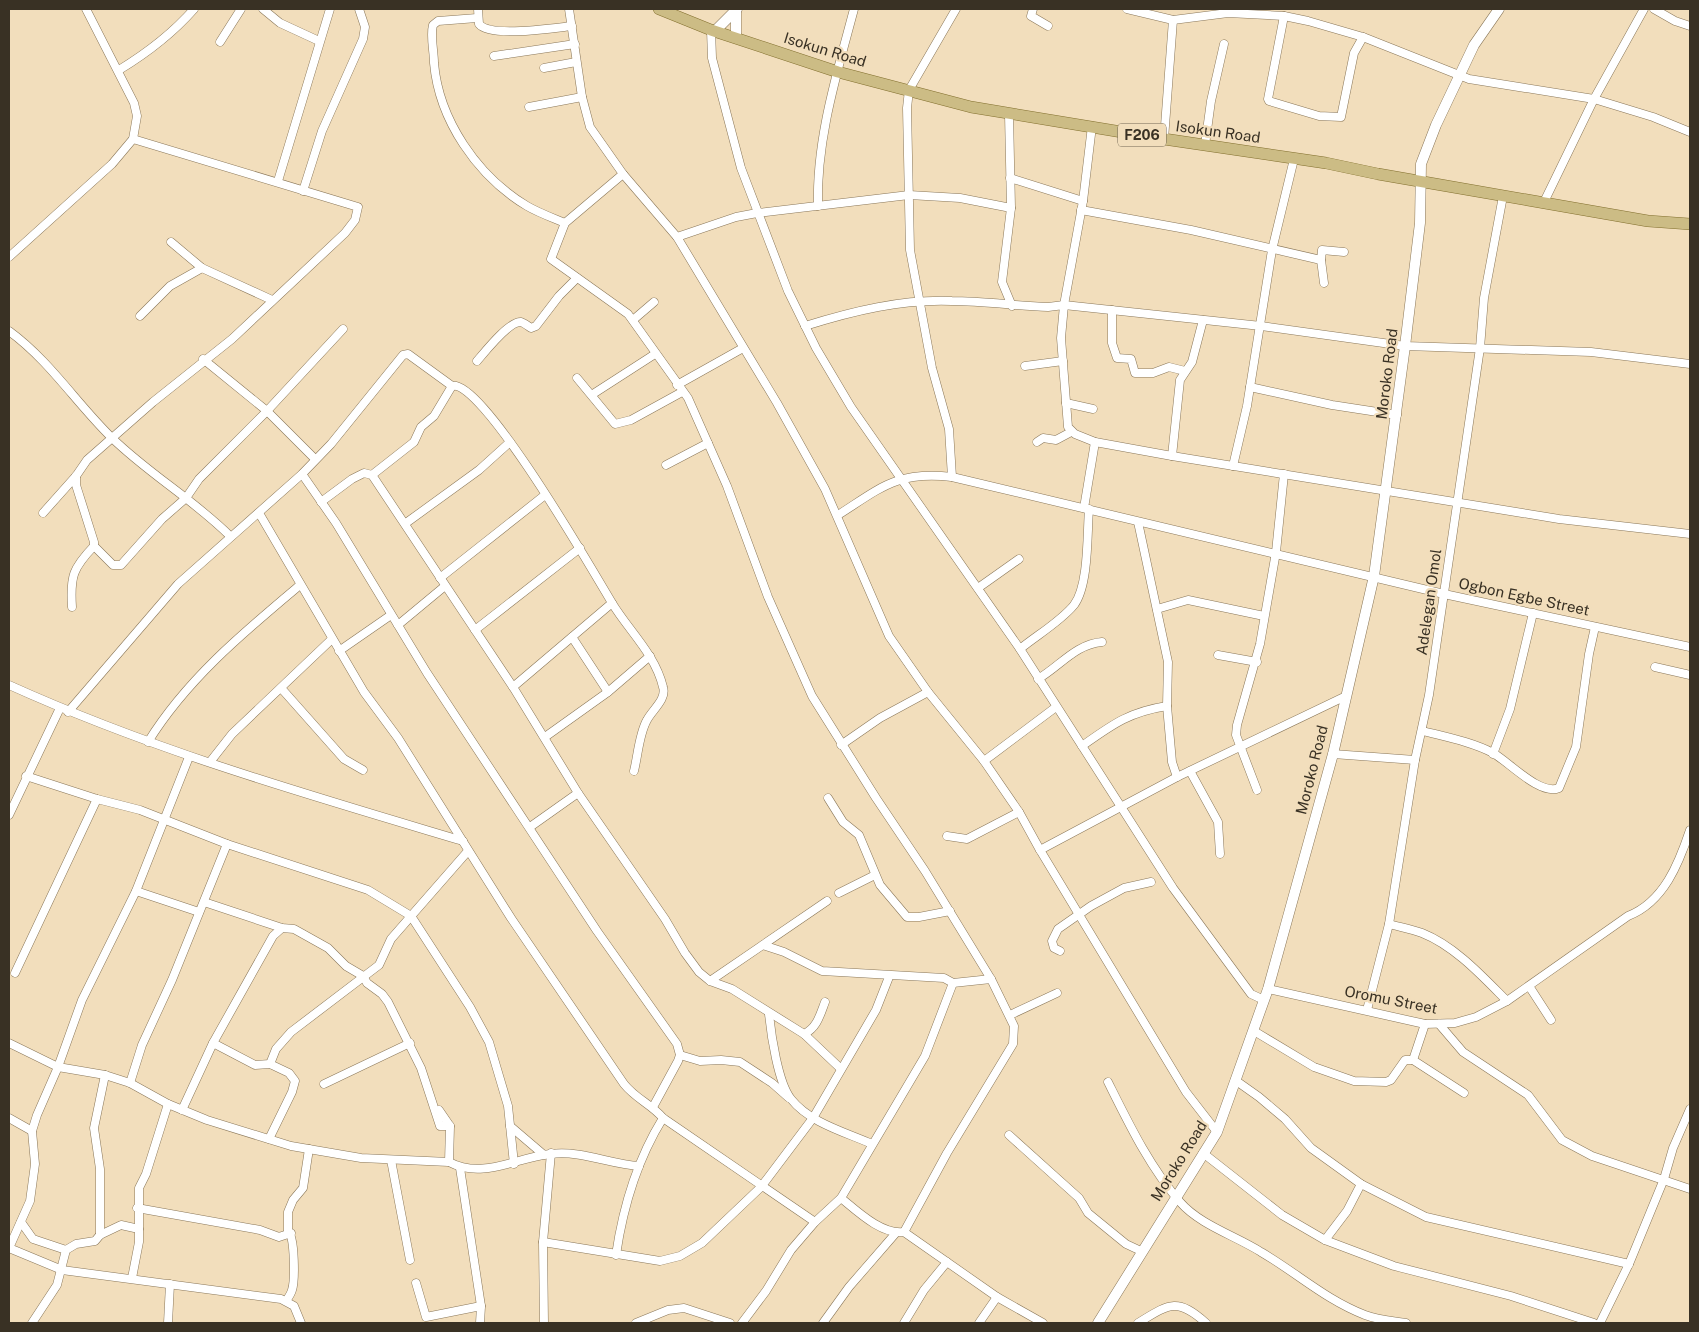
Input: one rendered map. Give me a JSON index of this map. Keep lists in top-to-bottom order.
{
  "streets": {
    "main road": ["Isokun Road", "F206"],
    "street": [
      "Moroko Road",
      "Ogbon Egbe Street",
      "Adelegan Omol",
      "Oromu Street"
    ]
  },
  "crossings": [
    ["Isokun Road", "Moroko Road"],
    ["Isokun Road", "Adelegan Omol"],
    ["Moroko Road", "Ogbon Egbe Street"],
    ["Moroko Road", "Oromu Street"],
    ["Ogbon Egbe Street", "Adelegan Omol"],
    ["Adelegan Omol", "Oromu Street"]
  ]
}
